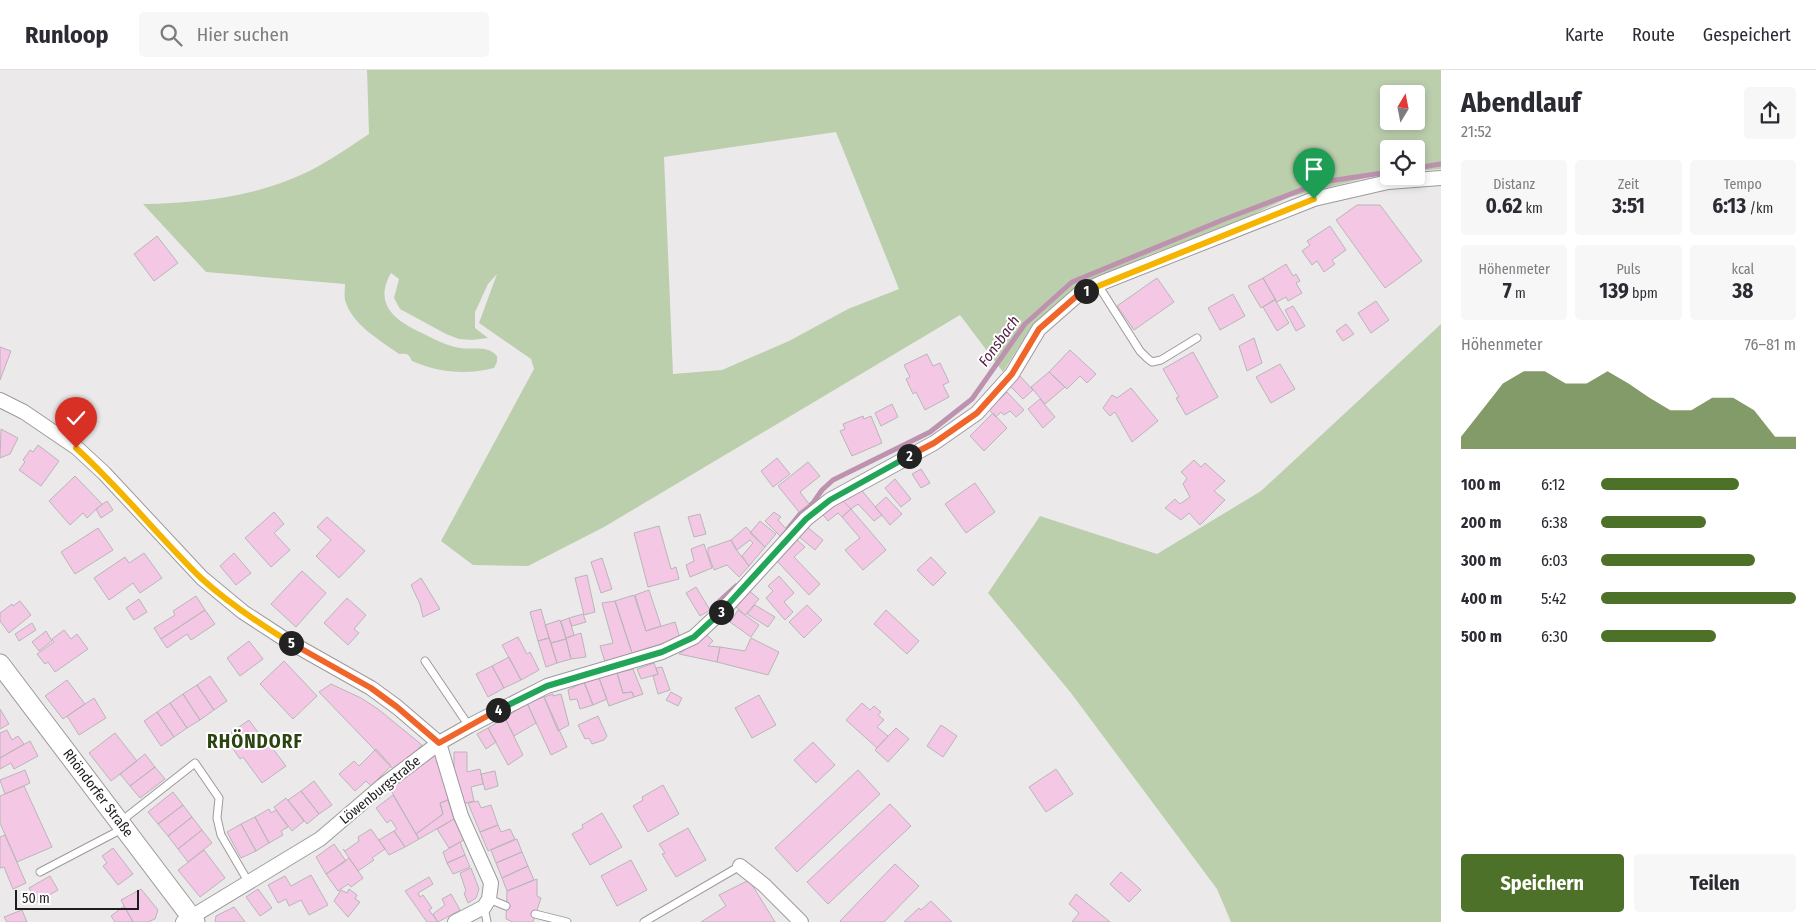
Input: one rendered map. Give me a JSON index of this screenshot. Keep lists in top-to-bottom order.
{
  "streets": {
    "main road": ["Rhöndorfer Straße"],
    "street": ["Löwenburgstraße"]
  },
  "crossings": [
    ["Löwenburgstraße", "Rhöndorfer Straße"]
  ],
  "districts": ["RHÖNDORF"],
  "water": ["Fonsbach"],
  "scale_bar": "50 m",
  "north": "top",
  "page": {
    "header": "Runloop",
    "search": "Hier suchen",
    "nav": ["Karte", "Route", "Gespeichert"],
    "heading": ["Abendlauf", "21:52"],
    "stats": [
      ["Distanz", "0.62 km"],
      ["Zeit", "3:51"],
      ["Tempo", "6:13 /km"],
      ["Höhenmeter", "7 m"],
      ["Puls", "139 bpm"],
      ["kcal", "38"]
    ],
    "pins": [
      "1",
      "2",
      "3",
      "5",
      "4"
    ],
    "chart": ["Höhenmeter", "76–81 m"],
    "list": [
      {
        "name": "100 m",
        "note": "6:12"
      },
      {
        "name": "200 m",
        "note": "6:38"
      },
      {
        "name": "300 m",
        "note": "6:03"
      },
      {
        "name": "400 m",
        "note": "5:42"
      },
      {
        "name": "500 m",
        "note": "6:30"
      }
    ],
    "buttons": ["Speichern", "Teilen"],
    "scale": "50 m"
  }
}
